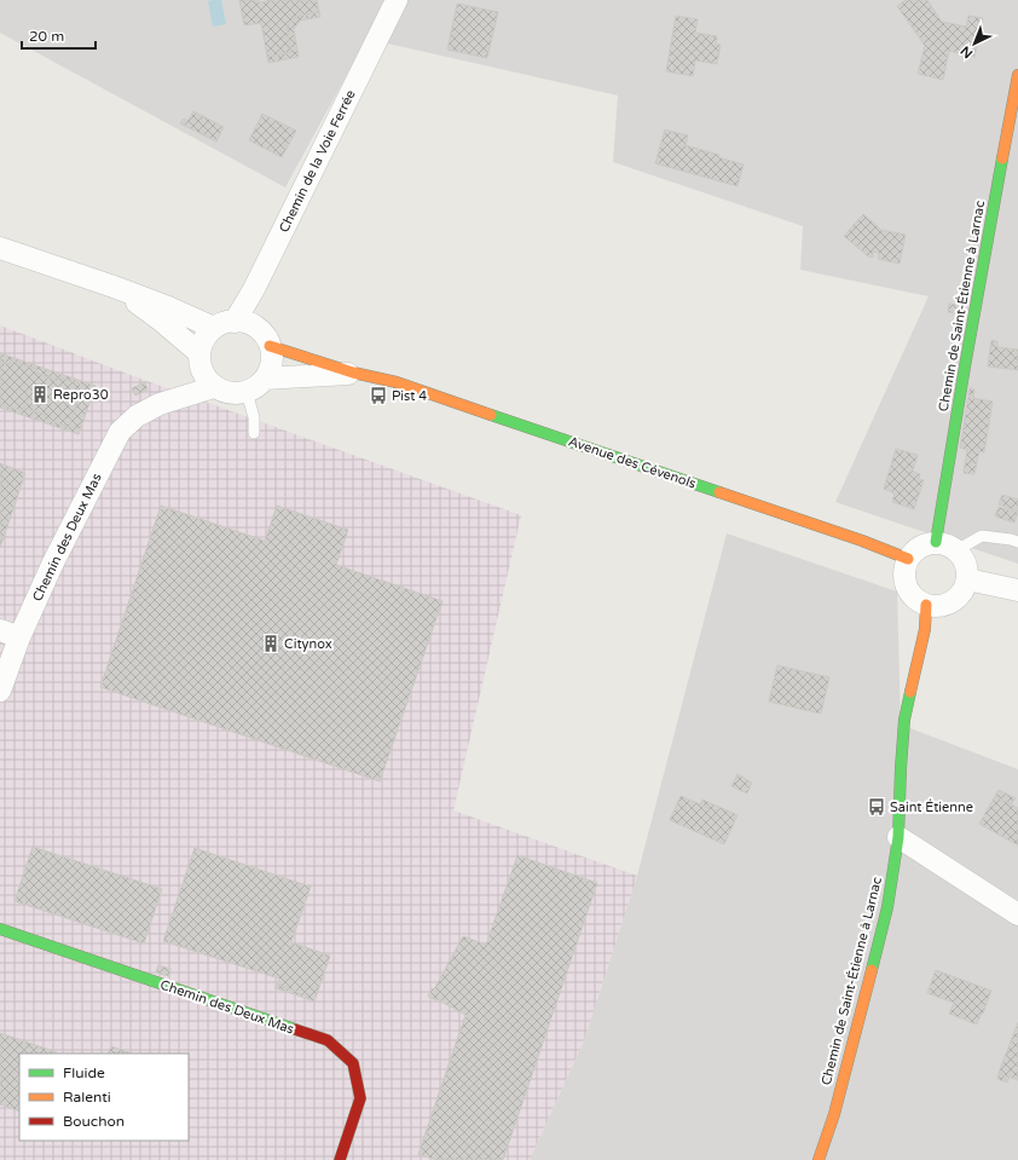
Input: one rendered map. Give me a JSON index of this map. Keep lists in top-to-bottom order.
{
  "streets": {
    "street": [
      "Chemin de la Voie Ferrée",
      "Chemin de Saint-Étienne à Larnac",
      "Avenue des Cévenols",
      "Chemin des Deux Mas"
    ]
  },
  "crossings": [
    ["Chemin de la Voie Ferrée", "Avenue des Cévenols"],
    ["Chemin de la Voie Ferrée", "Chemin des Deux Mas"],
    ["Chemin de Saint-Étienne à Larnac", "Avenue des Cévenols"],
    ["Avenue des Cévenols", "Chemin des Deux Mas"]
  ],
  "places": {
    "building": ["Repro30", "Citynox"],
    "bus stop": ["Pist 4", "Saint Étienne"]
  },
  "legend": ["Fluide", "Ralenti", "Bouchon"],
  "scale_bar": "20 m",
  "north": "bottom left"
}
